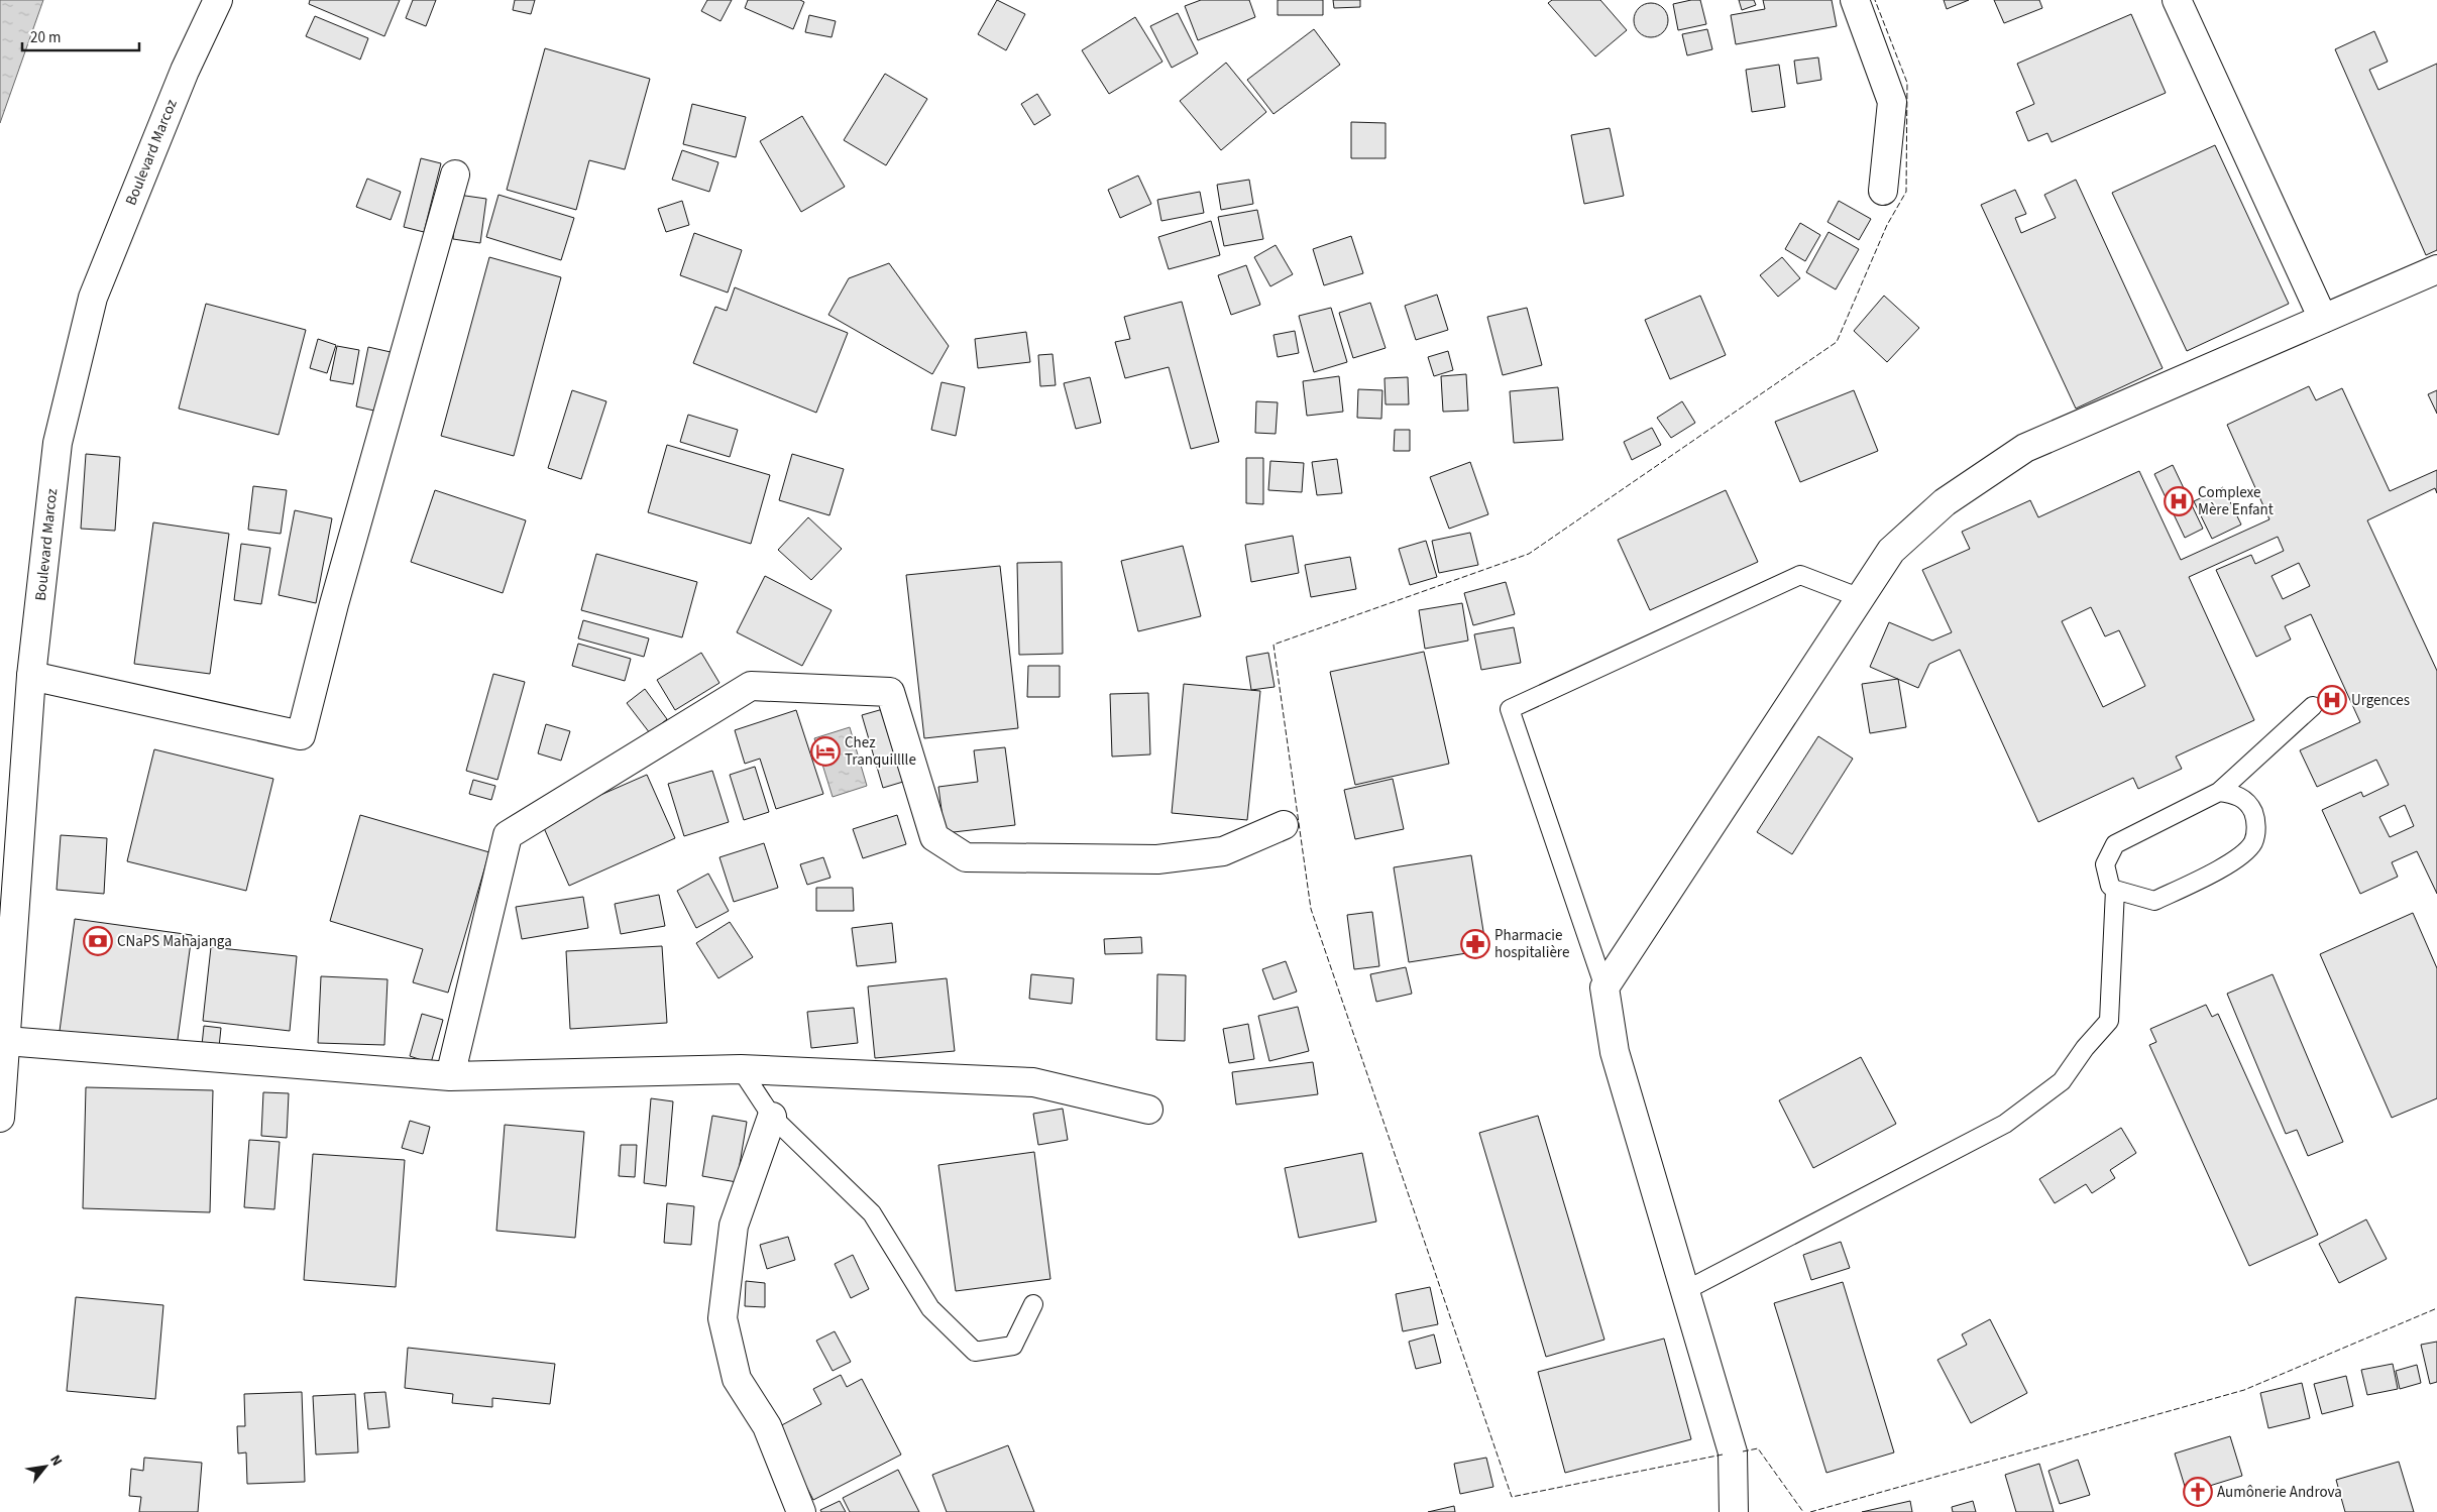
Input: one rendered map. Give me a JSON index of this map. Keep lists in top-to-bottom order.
{
  "streets": {
    "street": ["Boulevard Marcoz"]
  },
  "places": {
    "hospital": ["Complexe Mère Enfant", "Urgences"],
    "hotel": ["Chez Tranquilllle"],
    "bank": ["CNaPS Mahajanga"],
    "pharmacy": ["Pharmacie hospitalière"],
    "church": ["Aumônerie Androva"]
  },
  "scale_bar": "20 m",
  "north": "top right"
}
